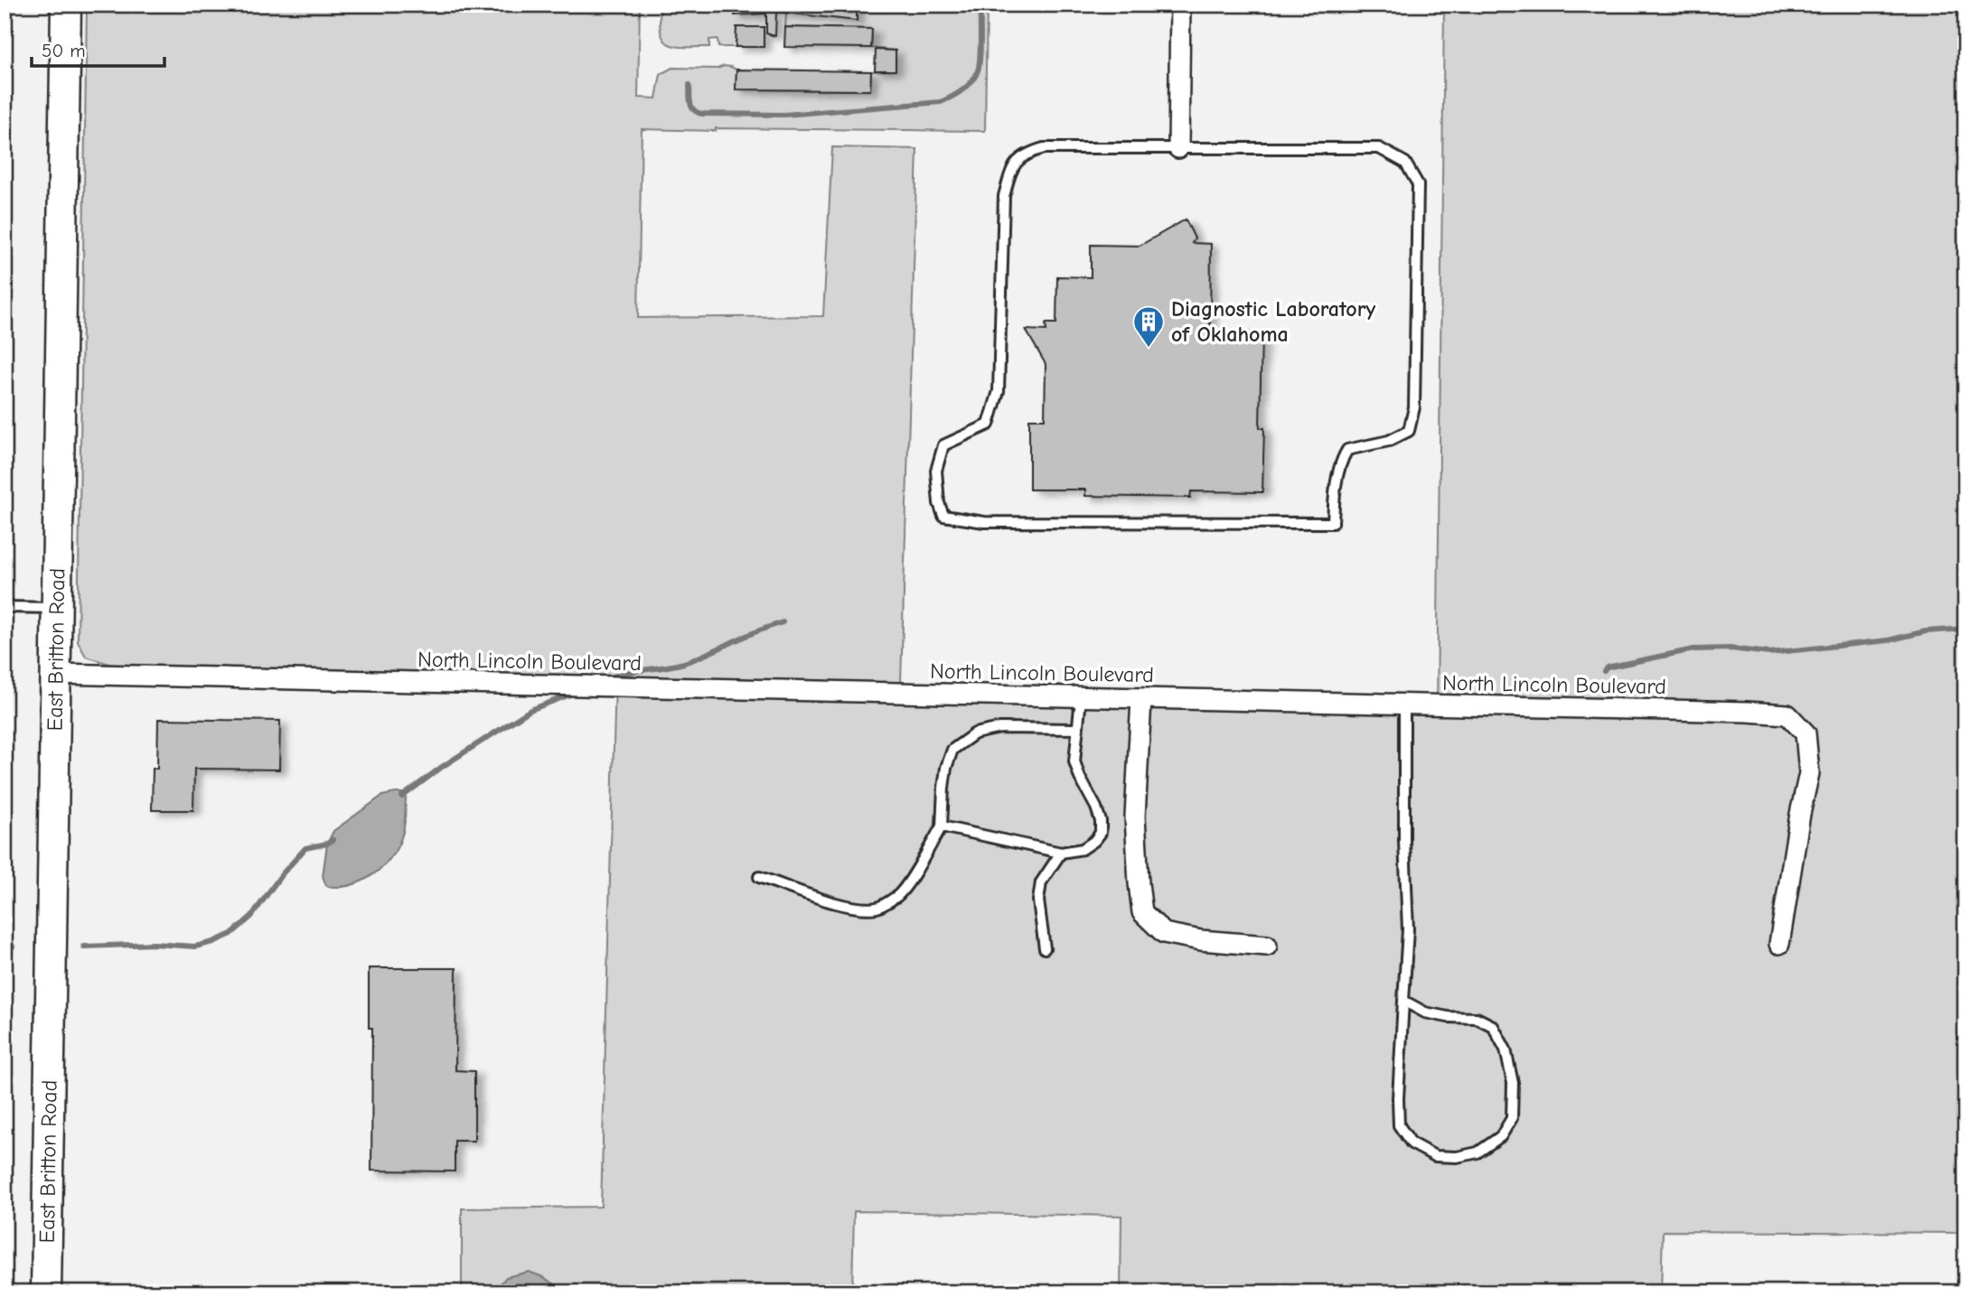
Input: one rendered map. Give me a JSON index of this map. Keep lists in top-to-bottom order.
{
  "streets": {
    "main road": ["East Britton Road"],
    "street": ["North Lincoln Boulevard"]
  },
  "crossings": [
    ["East Britton Road", "North Lincoln Boulevard"]
  ],
  "places": {
    "building": ["Diagnostic Laboratory of Oklahoma"]
  },
  "scale_bar": "50 m"
}
